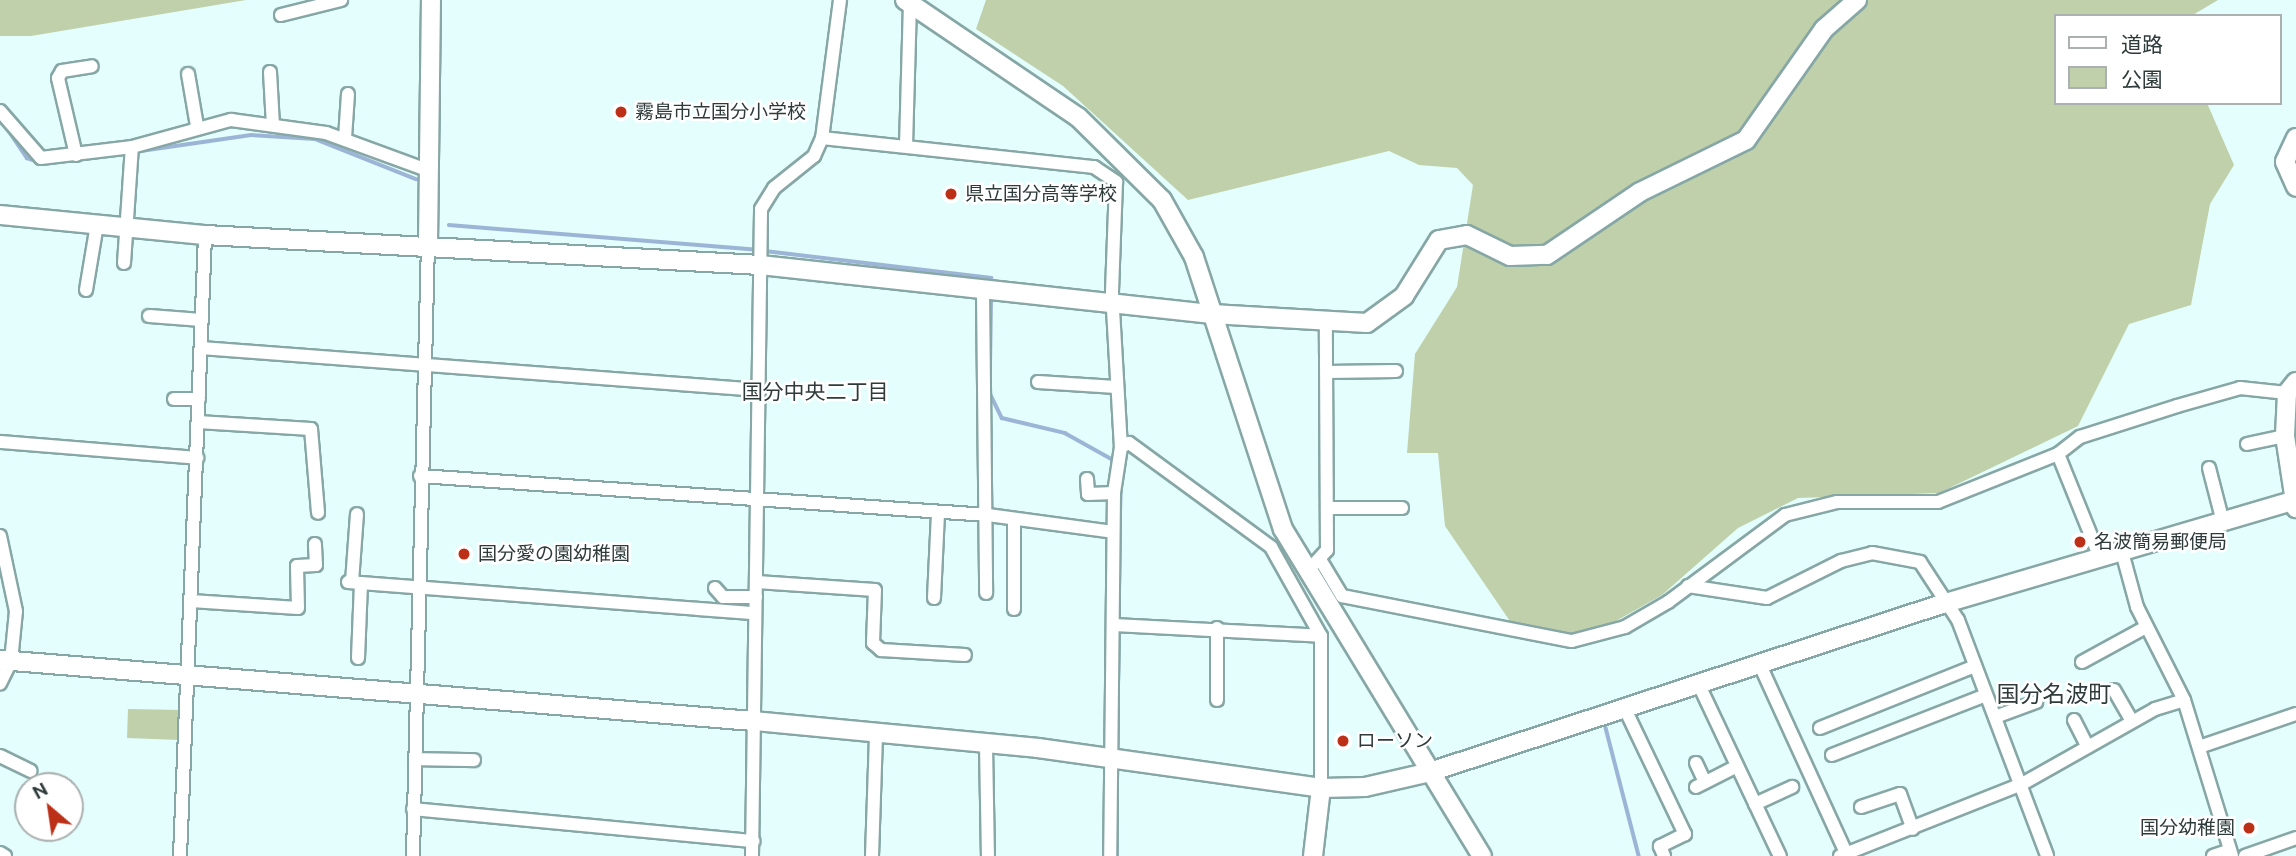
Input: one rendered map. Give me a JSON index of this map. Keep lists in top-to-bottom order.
{
  "districts": ["国分中央二丁目", "国分名波町"],
  "places": [
    "霧島市立国分小学校",
    "県立国分高等学校",
    "名波簡易郵便局",
    "国分愛の園幼稚園",
    "ローソン",
    "国分幼稚園"
  ],
  "legend": ["道路", "公園"],
  "north": "top left"
}
